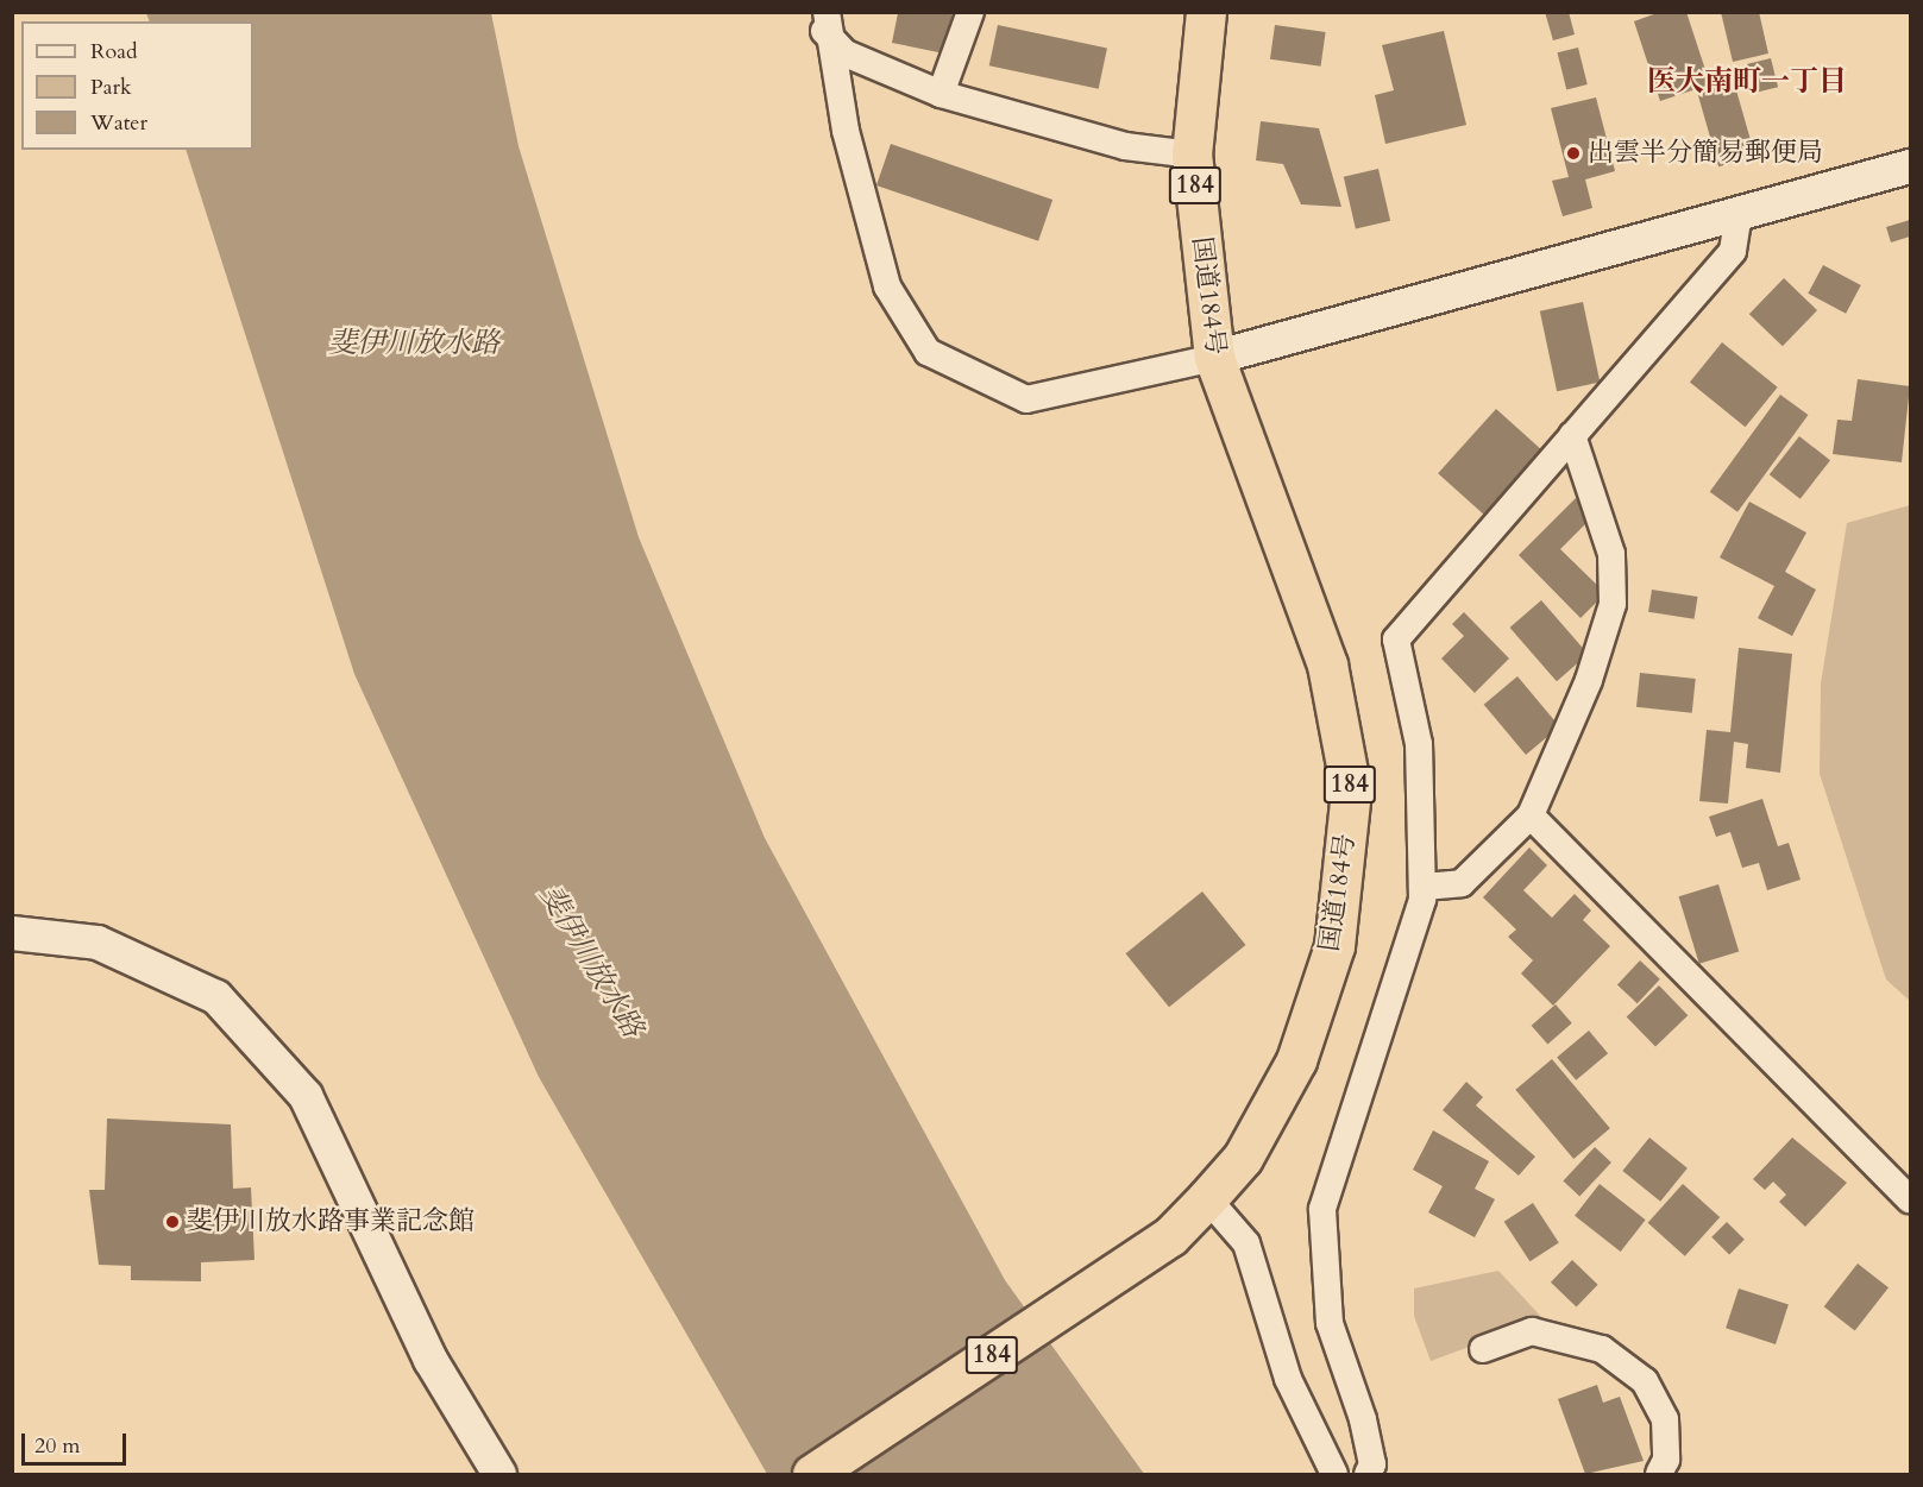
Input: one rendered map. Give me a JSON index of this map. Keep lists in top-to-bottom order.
{
  "streets": {
    "highway": ["184", "国道184号"]
  },
  "districts": ["医大南町一丁目"],
  "water": ["斐伊川放水路"],
  "places": ["出雲半分簡易郵便局", "斐伊川放水路事業記念館"],
  "legend": ["Road", "Park", "Water"],
  "scale_bar": "20 m"
}
